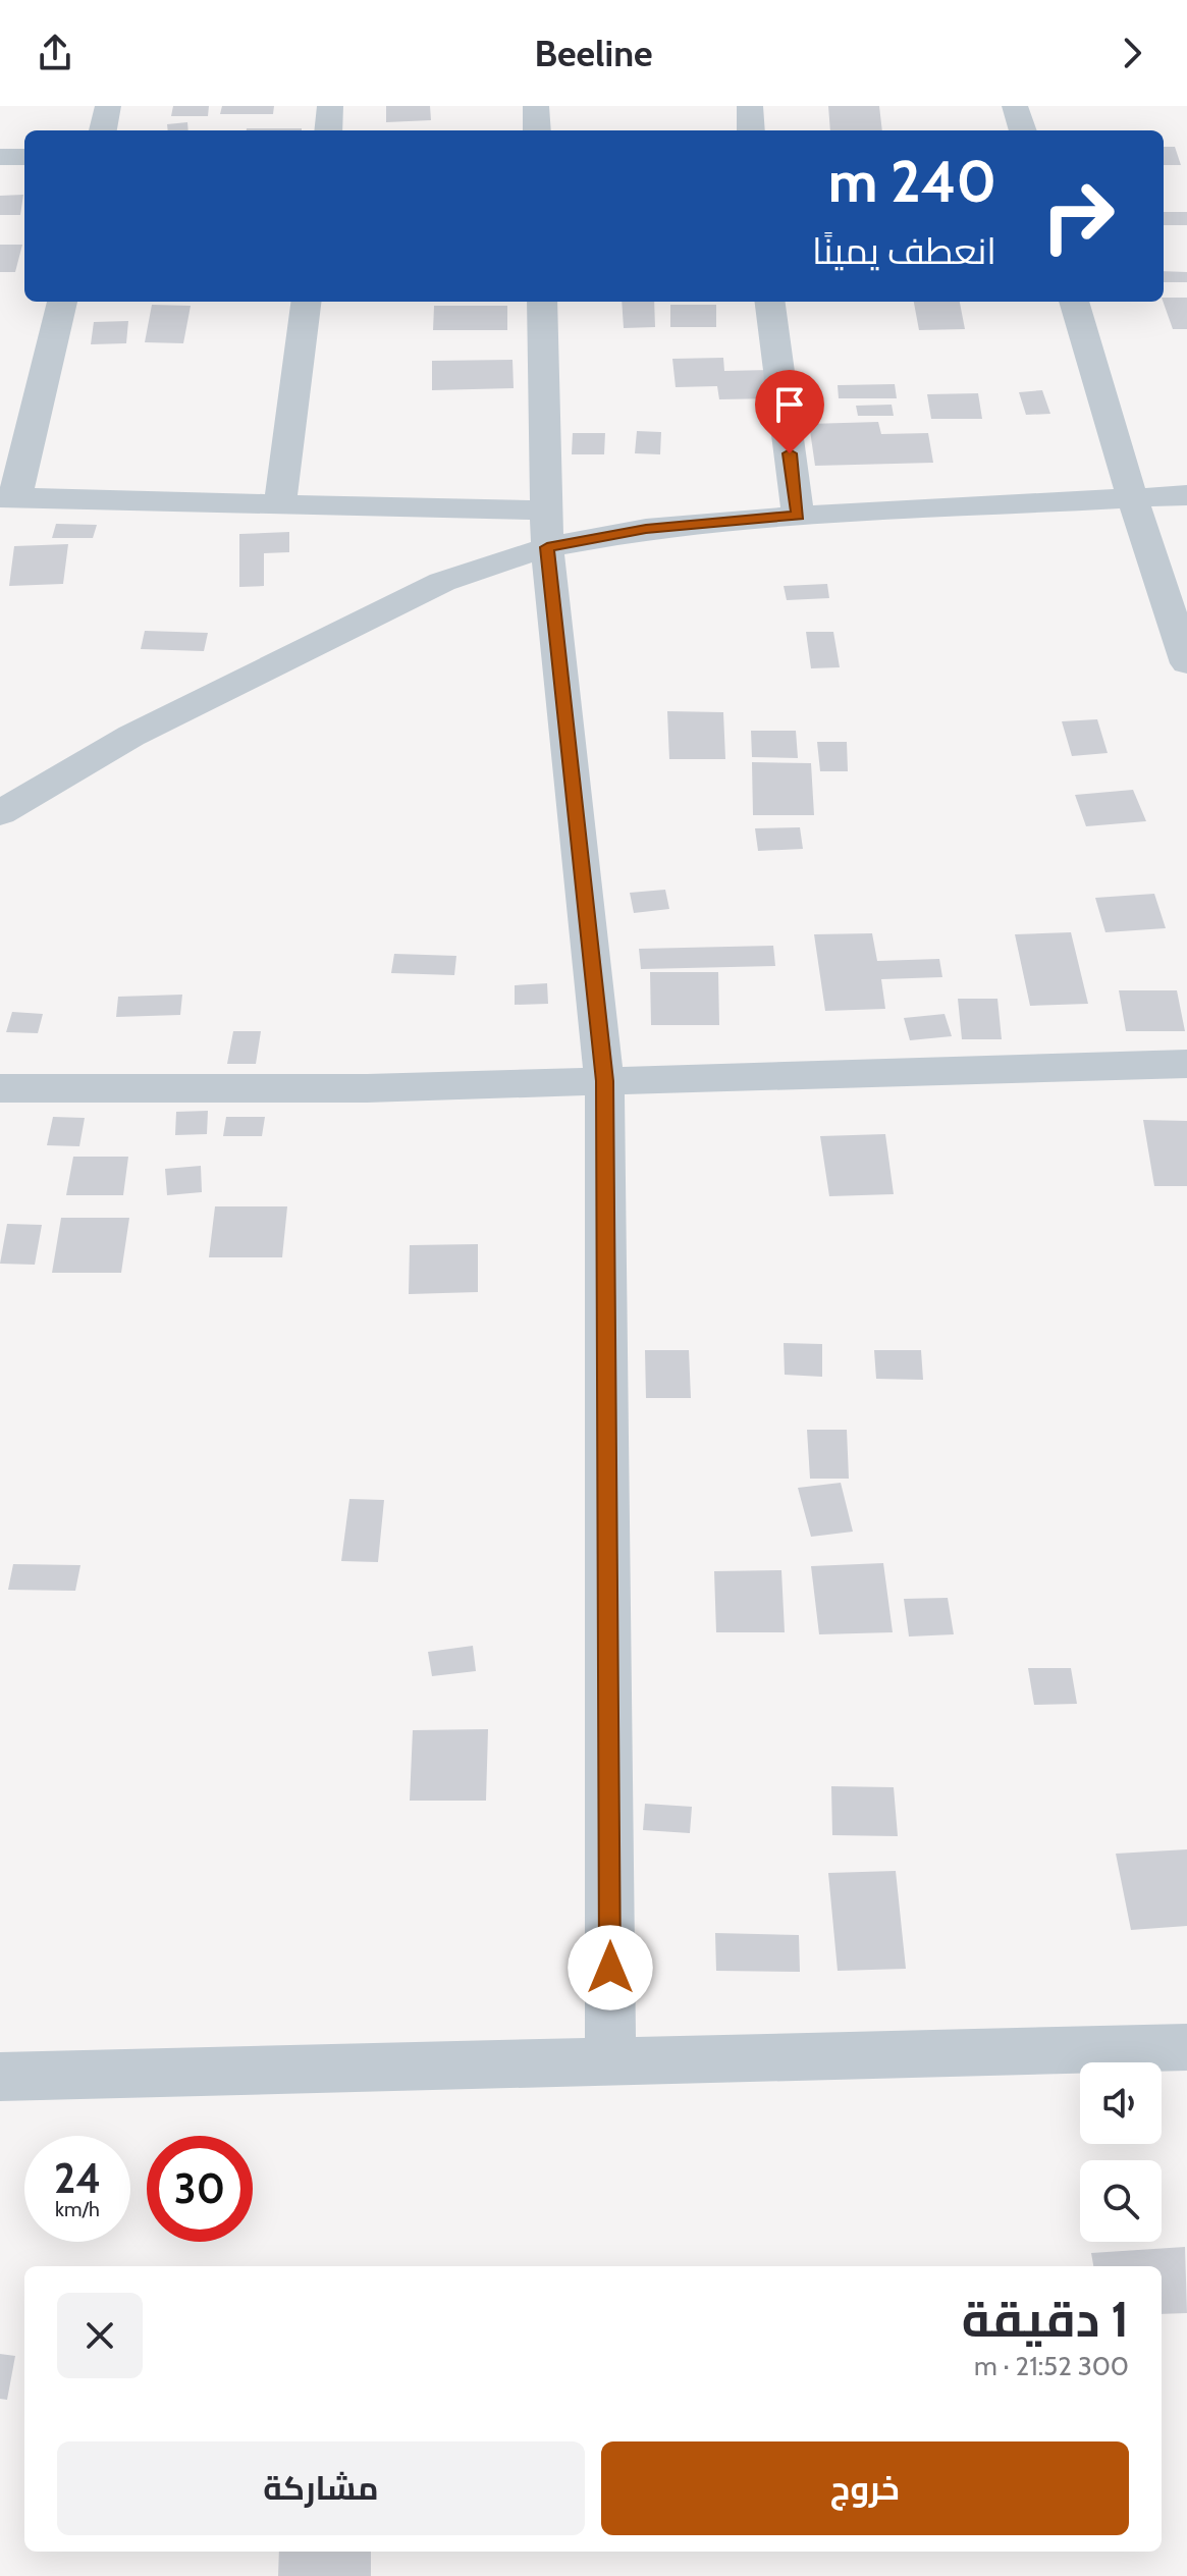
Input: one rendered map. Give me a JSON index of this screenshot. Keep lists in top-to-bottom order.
{
  "page": {
    "header": "Beeline",
    "turn": ["240 m", "انعطف يمينًا"],
    "speed": "24 km/h",
    "limit": "30",
    "heading": ["1 دقيقة", "300 m · 21:52"],
    "buttons": ["خروج", "مشاركة"]
  }
}
